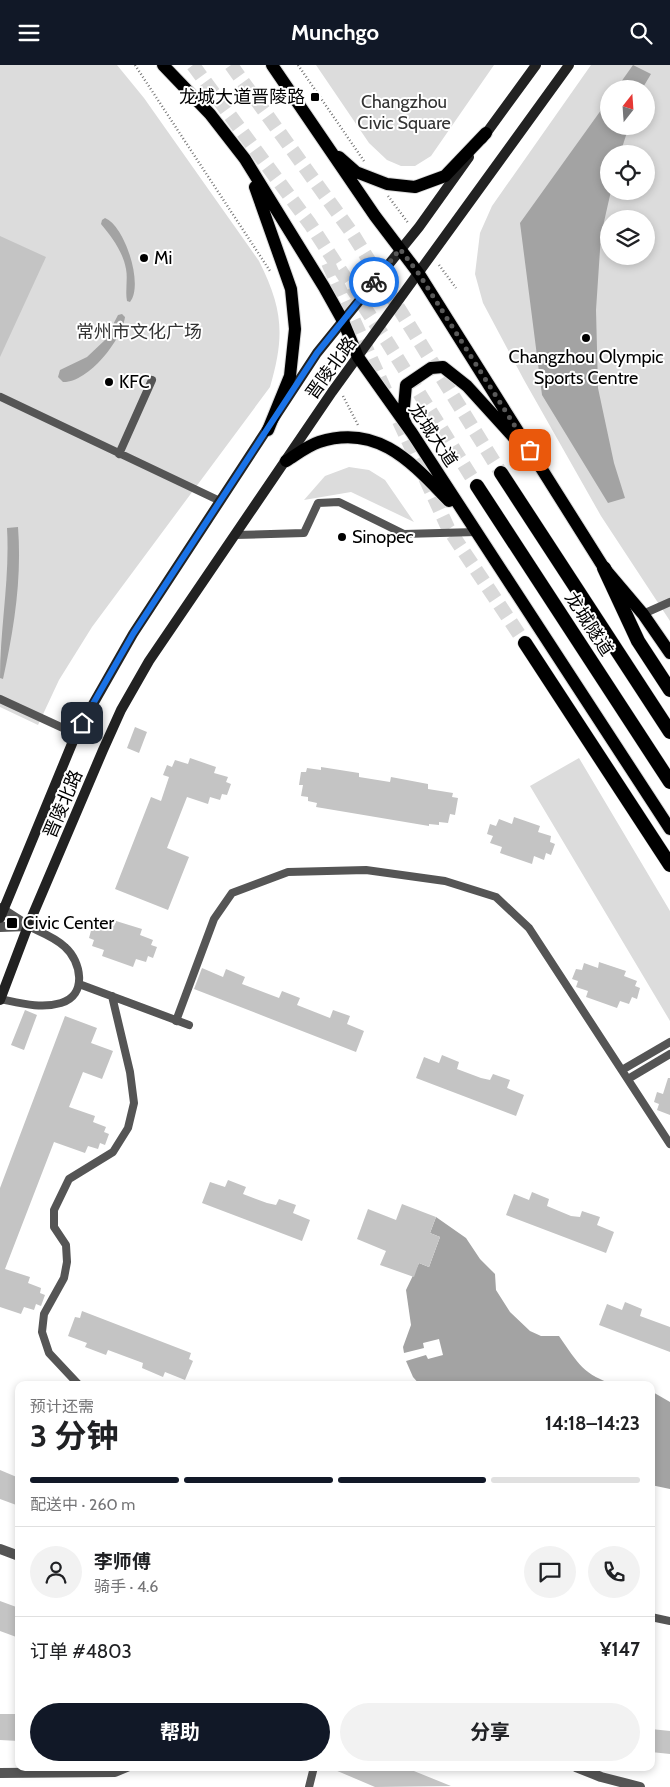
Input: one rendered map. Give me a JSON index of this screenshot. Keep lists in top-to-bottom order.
{
  "streets": {
    "highway": ["龙城隧道"],
    "main road": ["晋陵北路", "龙城大道"]
  },
  "crossings": [
    ["晋陵北路", "龙城大道"]
  ],
  "parks": ["Changzhou Civic Square", "常州市文化广场"],
  "places": {
    "transit": ["龙城大道晋陵路", "Civic Center"],
    "other": [
      "Mi",
      "Changzhou Olympic Sports Centre",
      "KFC",
      "Sinopec"
    ]
  },
  "north": "top",
  "page": {
    "header": "Munchgo",
    "heading": ["3 分钟", "预计还需", "14:18–14:23"],
    "panel": [
      "李师傅",
      "骑手 · 4.6",
      "订单 #4803",
      "¥147"
    ],
    "bar": "配送中 · 260 m",
    "buttons": ["帮助", "分享"]
  }
}
